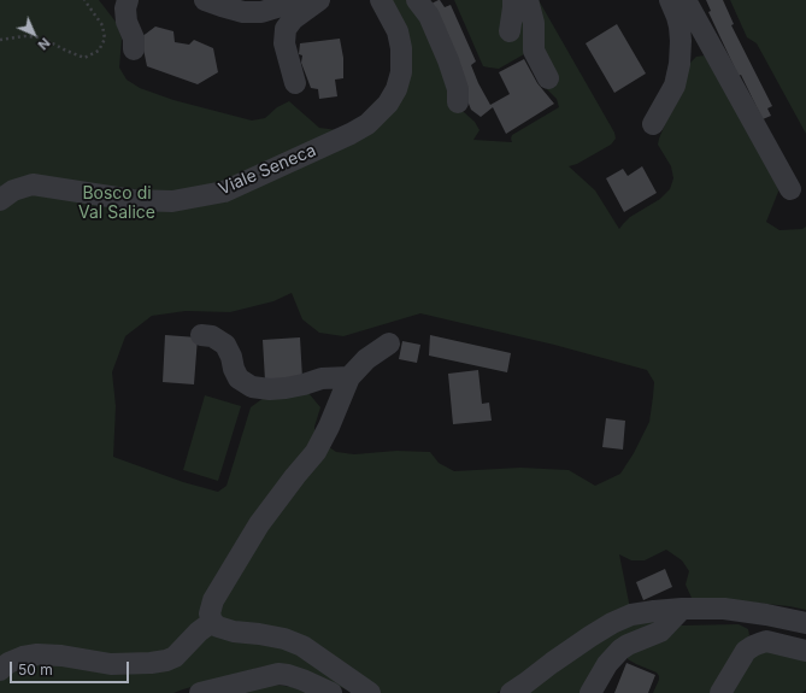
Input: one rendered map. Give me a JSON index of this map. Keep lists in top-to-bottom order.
{
  "streets": {
    "street": ["Viale Seneca"]
  },
  "parks": ["Bosco di Val Salice"],
  "scale_bar": "50 m",
  "north": "bottom right"
}
